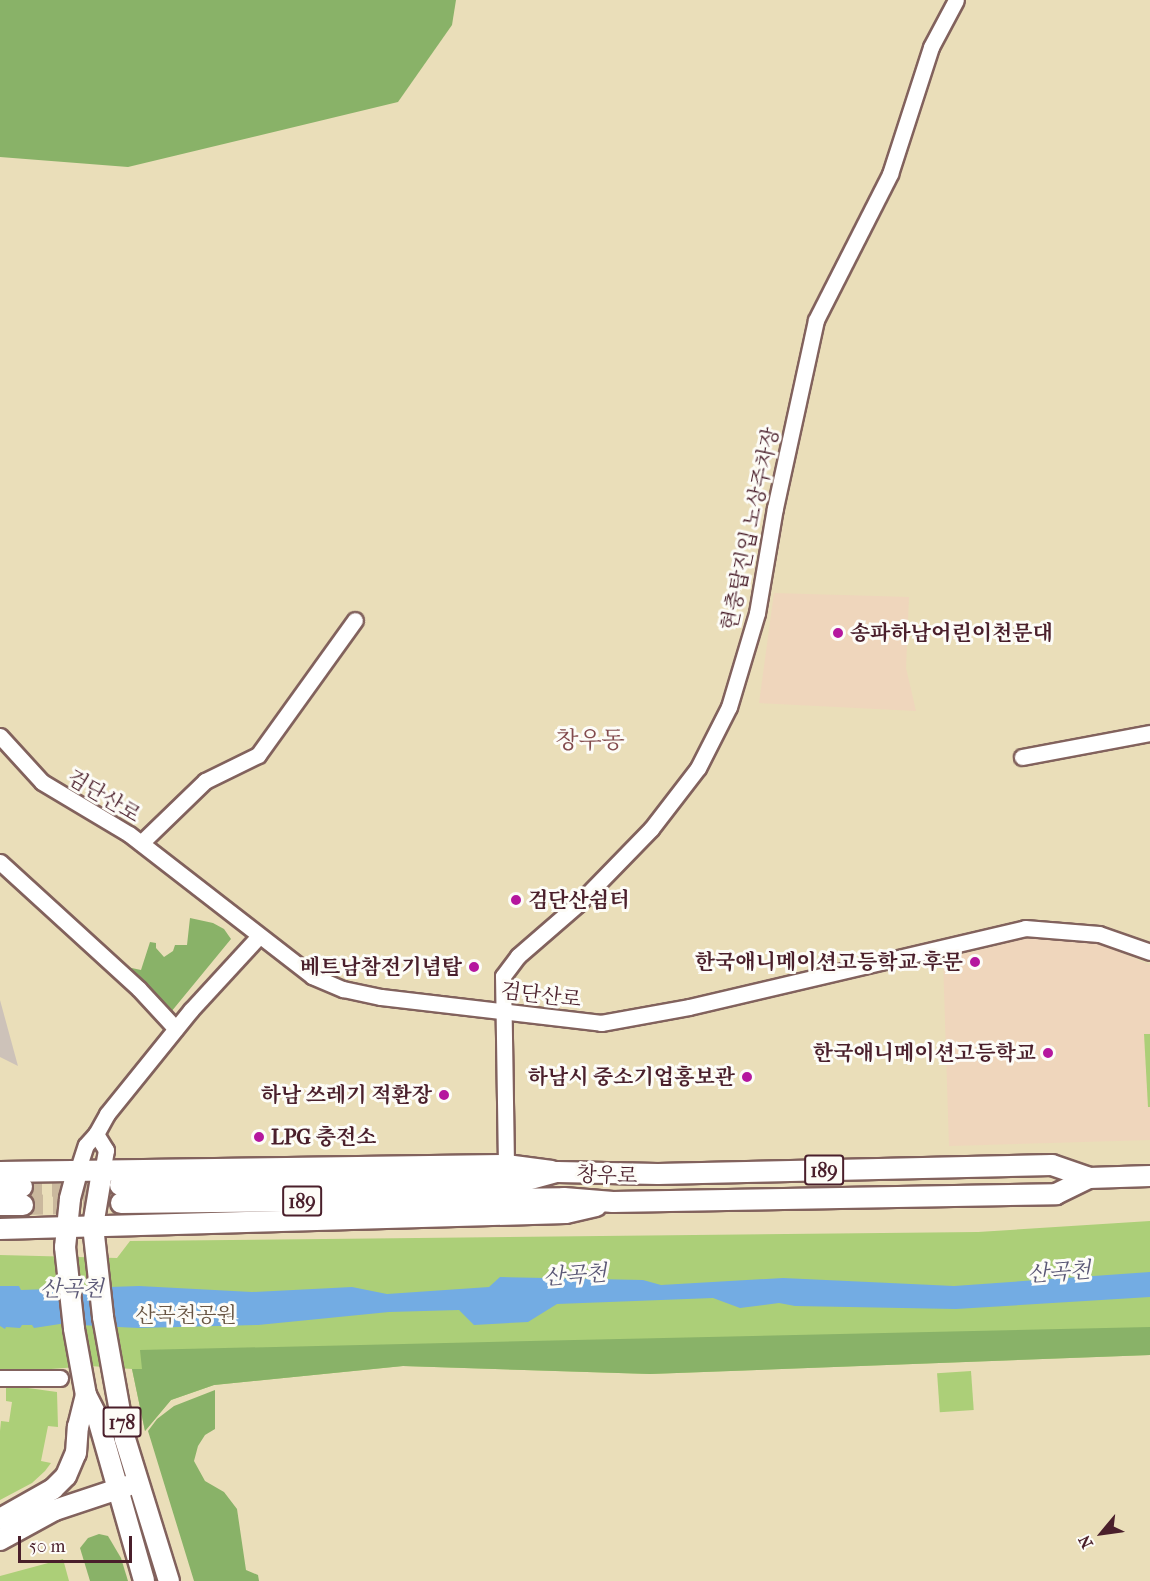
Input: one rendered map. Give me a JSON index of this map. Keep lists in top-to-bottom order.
{
  "streets": {
    "main road": ["189", "창우로", "178"],
    "street": ["현충탑진입 노상주차장", "검단산로"]
  },
  "crossings": [
    ["현충탑진입 노상주차장", "검단산로"]
  ],
  "districts": ["창우동"],
  "water": ["산곡천"],
  "parks": ["산곡천공원"],
  "places": [
    "송파하남어린이천문대",
    "검단산쉼터",
    "한국애니메이션고등학교 후문",
    "베트남참전기념탑",
    "한국애니메이션고등학교",
    "하남시 중소기업홍보관",
    "하남 쓰레기 적환장",
    "LPG 충전소"
  ],
  "scale_bar": "50 m",
  "north": "bottom left"
}
